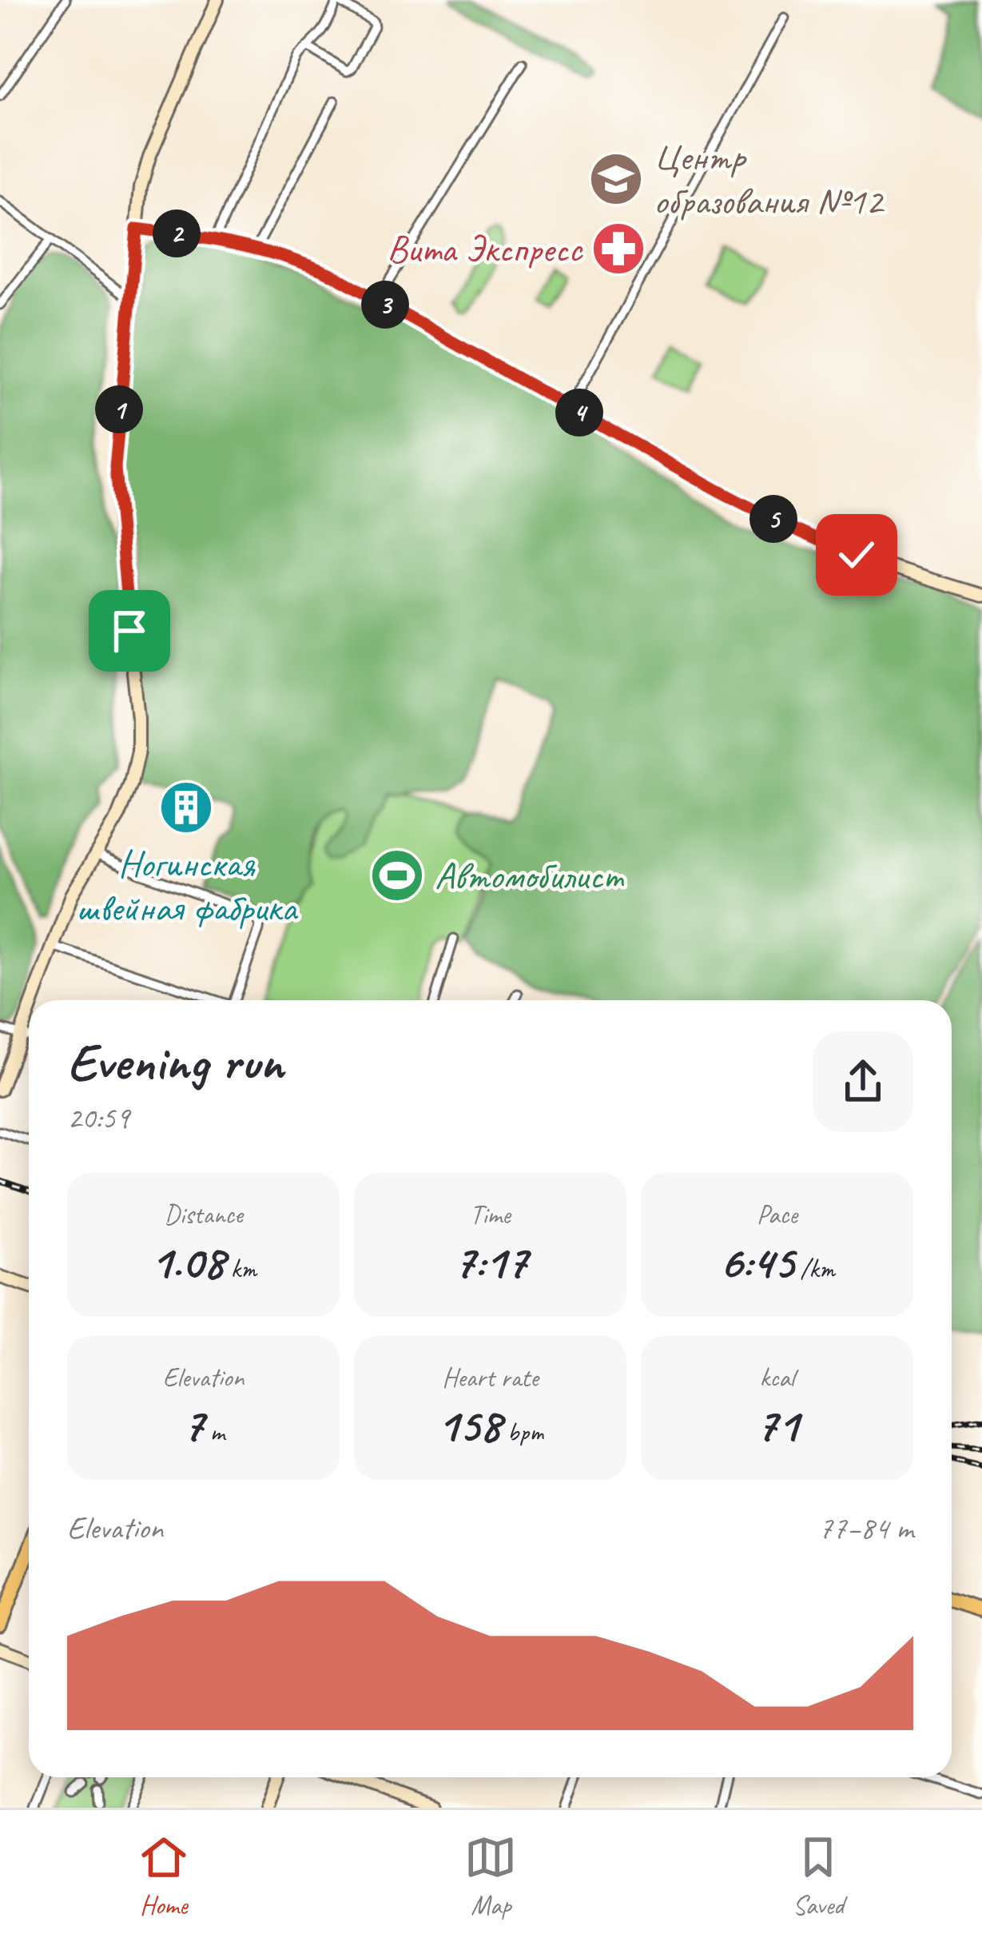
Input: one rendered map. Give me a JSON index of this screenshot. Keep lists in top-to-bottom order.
{
  "places": {
    "school or university": ["Центр образования №12"],
    "pharmacy": ["Вита Экспресс"],
    "building": ["Ногинская швейная фабрика"],
    "sports": ["Автомобилист"]
  },
  "page": {
    "pins": [
      "2",
      "3",
      "1",
      "4",
      "5"
    ],
    "heading": ["Evening run", "20:59"],
    "stats": [
      ["Distance", "1.08 km"],
      ["Time", "7:17"],
      ["Pace", "6:45 /km"],
      ["Elevation", "7 m"],
      ["Heart rate", "158 bpm"],
      ["kcal", "71"]
    ],
    "chart": ["Elevation", "77–84 m"],
    "tabs": ["Home", "Map", "Saved"]
  }
}
